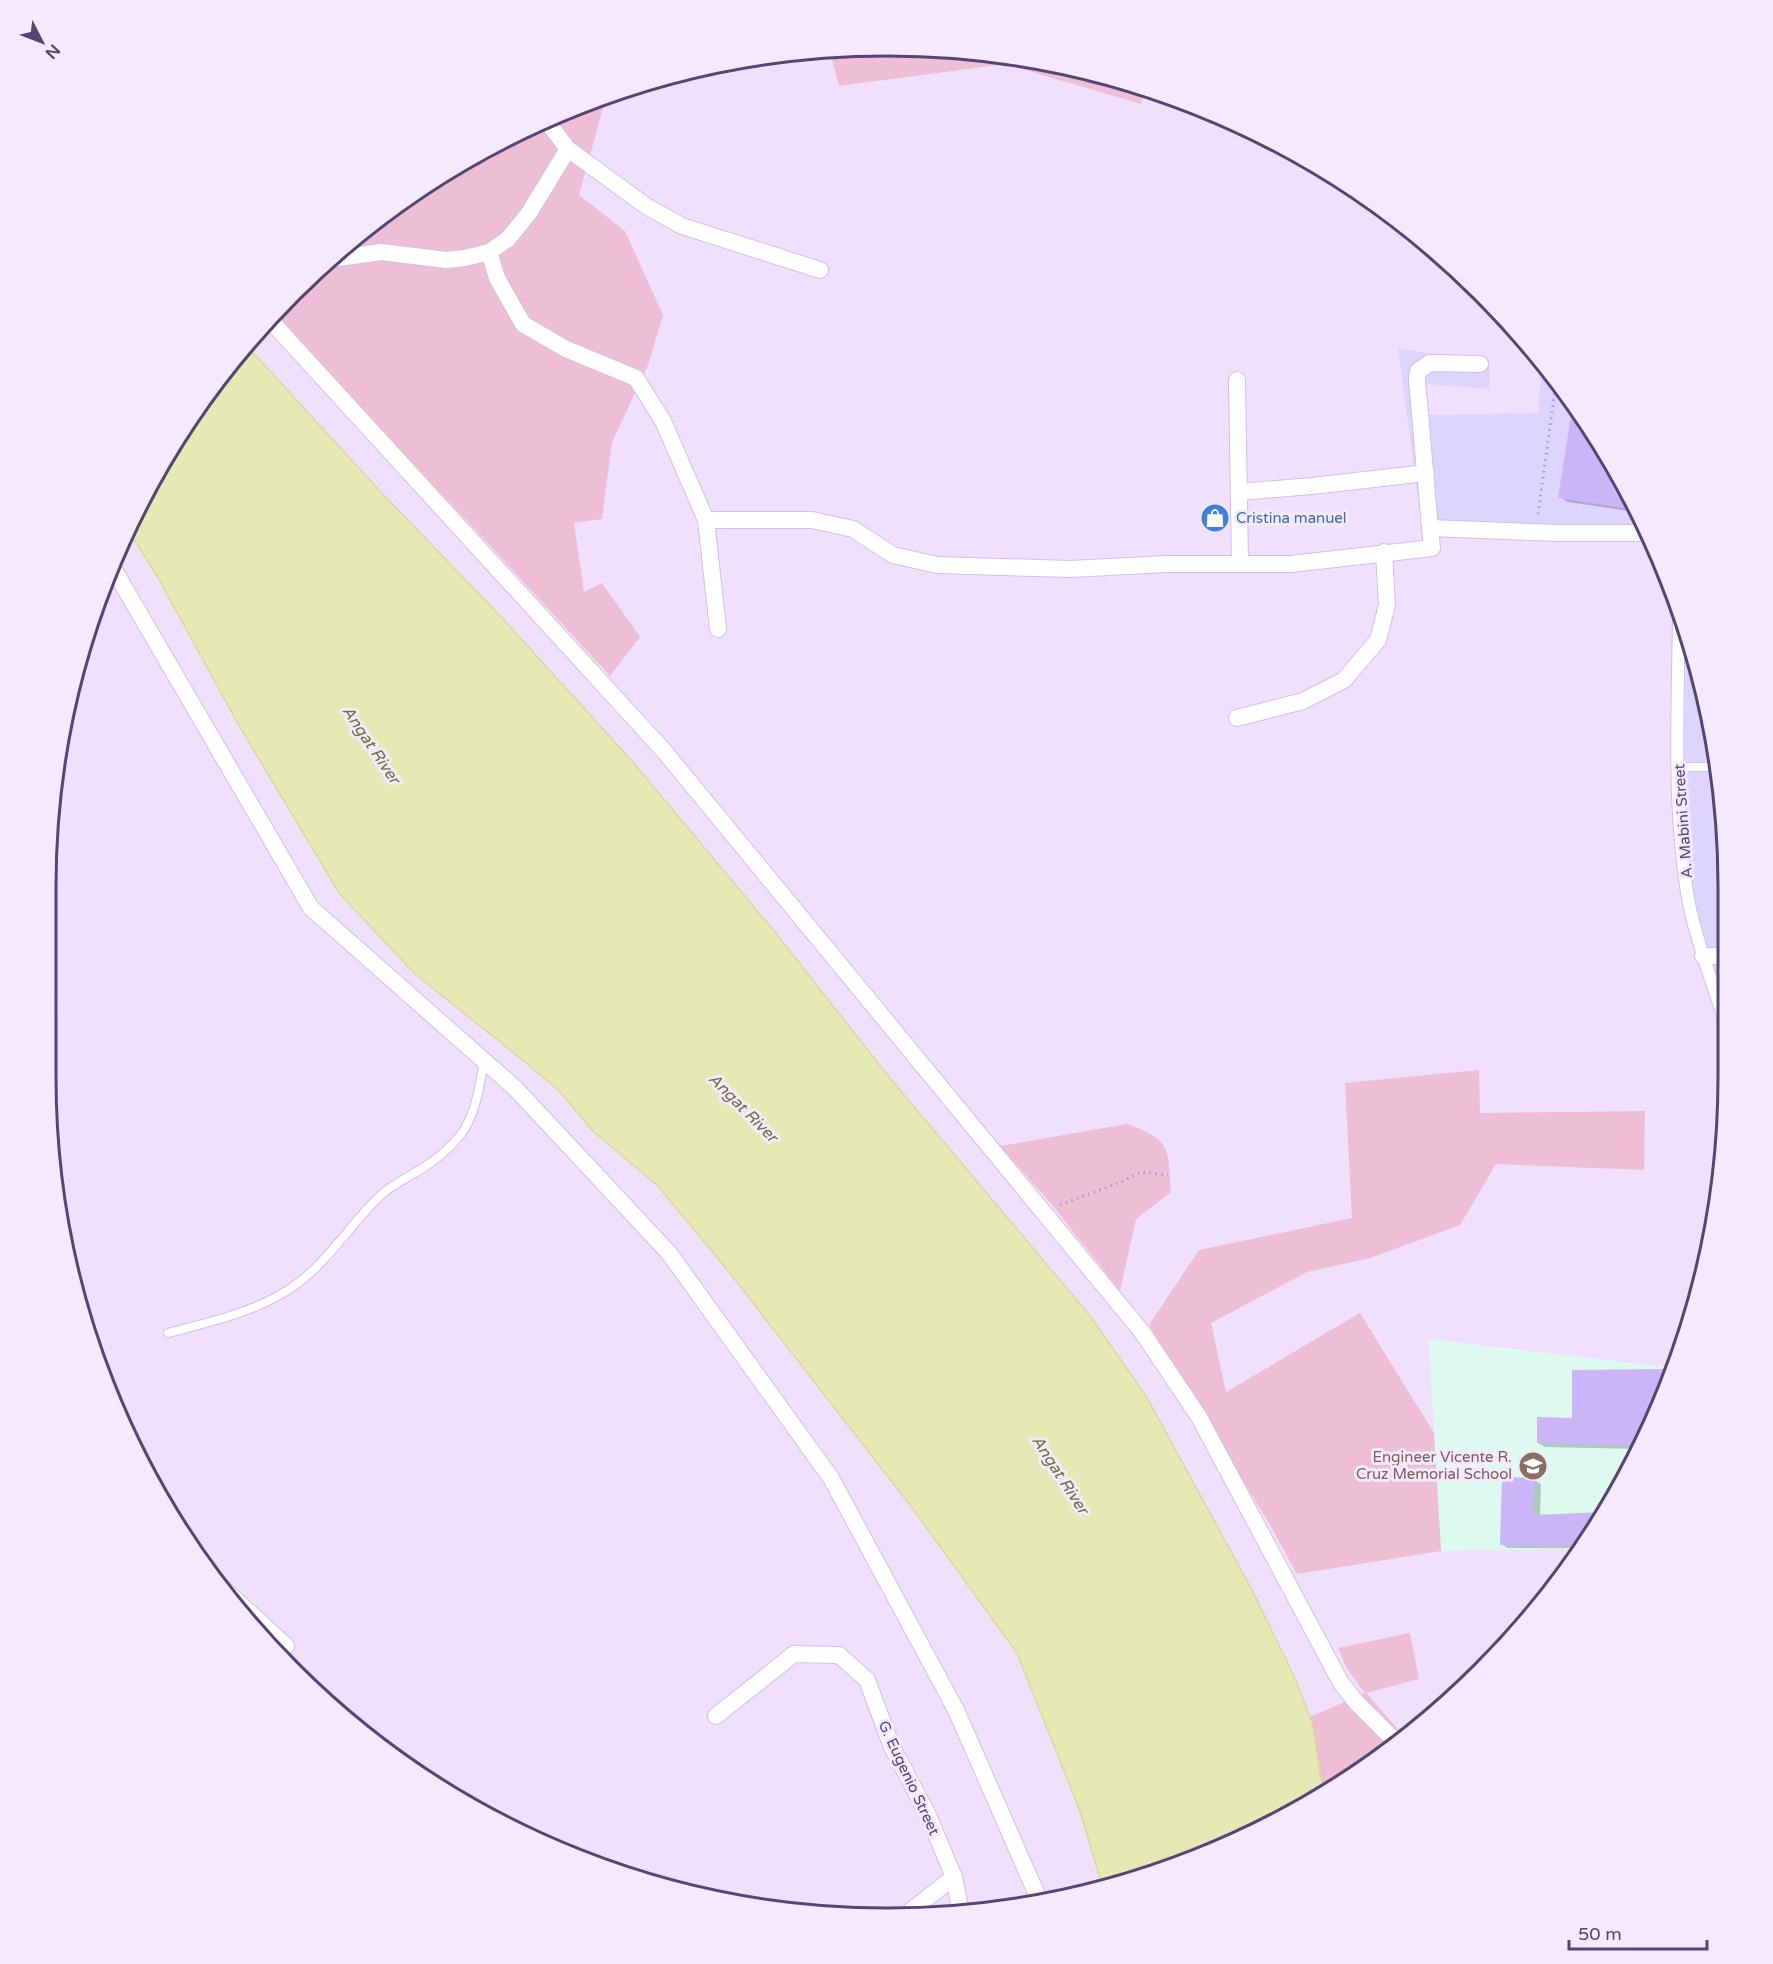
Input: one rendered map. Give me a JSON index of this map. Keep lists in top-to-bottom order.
{
  "streets": {
    "street": ["A. Mabini Street", "G. Eugenio Street"]
  },
  "water": ["Angat River"],
  "places": {
    "shop": ["Cristina manuel"],
    "school or university": ["Engineer Vicente R. Cruz Memorial School"]
  },
  "scale_bar": "50 m",
  "north": "bottom right"
}
